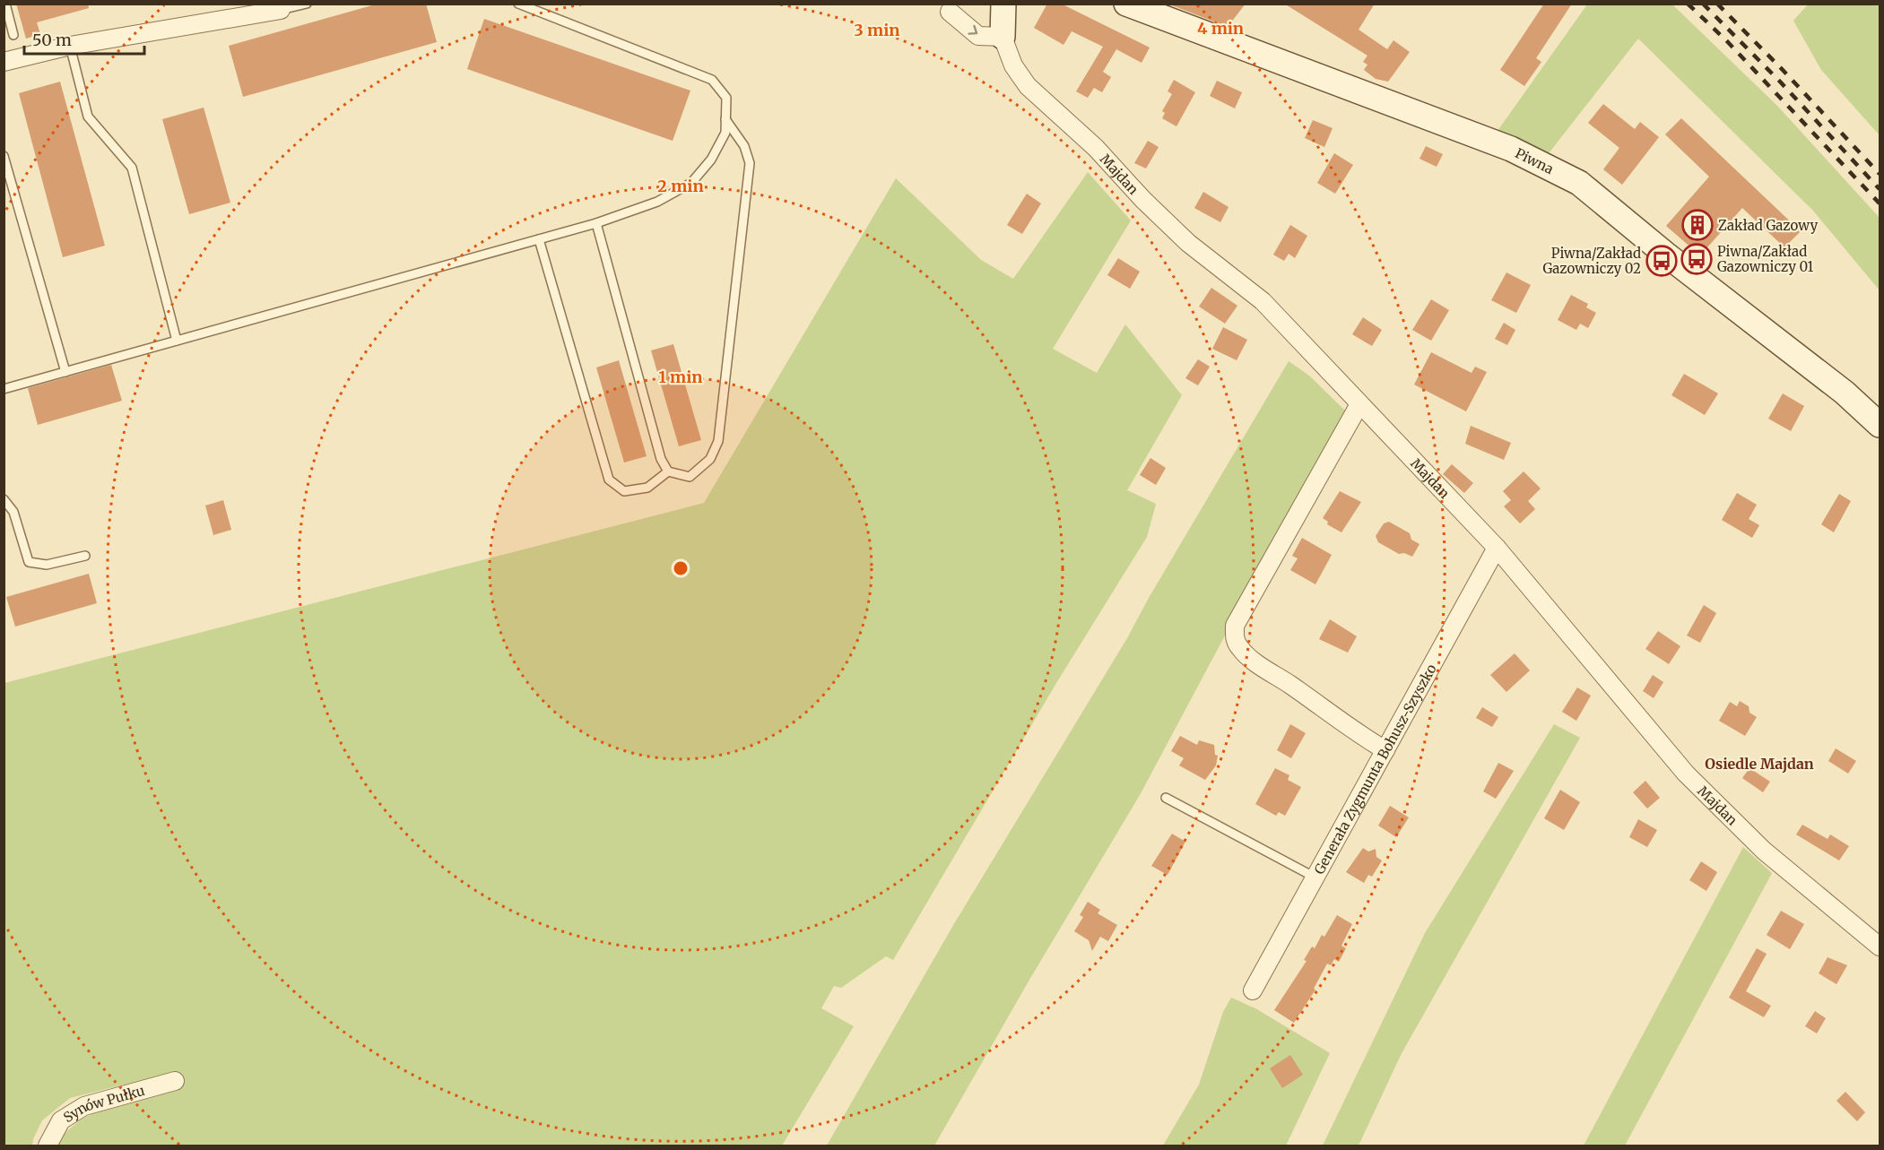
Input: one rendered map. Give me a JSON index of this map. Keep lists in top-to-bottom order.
{
  "streets": {
    "street": [
      "Piwna",
      "Majdan",
      "Generała Zygmunta Bohusz-Szyszko",
      "Synów Pułku"
    ]
  },
  "crossings": [
    ["Majdan", "Generała Zygmunta Bohusz-Szyszko"]
  ],
  "districts": ["Osiedle Majdan"],
  "places": {
    "building": ["Zakład Gazowy"],
    "bus stop": ["Piwna/Zakład Gazowniczy 01", "Piwna/Zakład Gazowniczy 02"]
  },
  "scale_bar": "50 m",
  "rings": [
    "4 min",
    "3 min",
    "2 min",
    "1 min"
  ]
}
